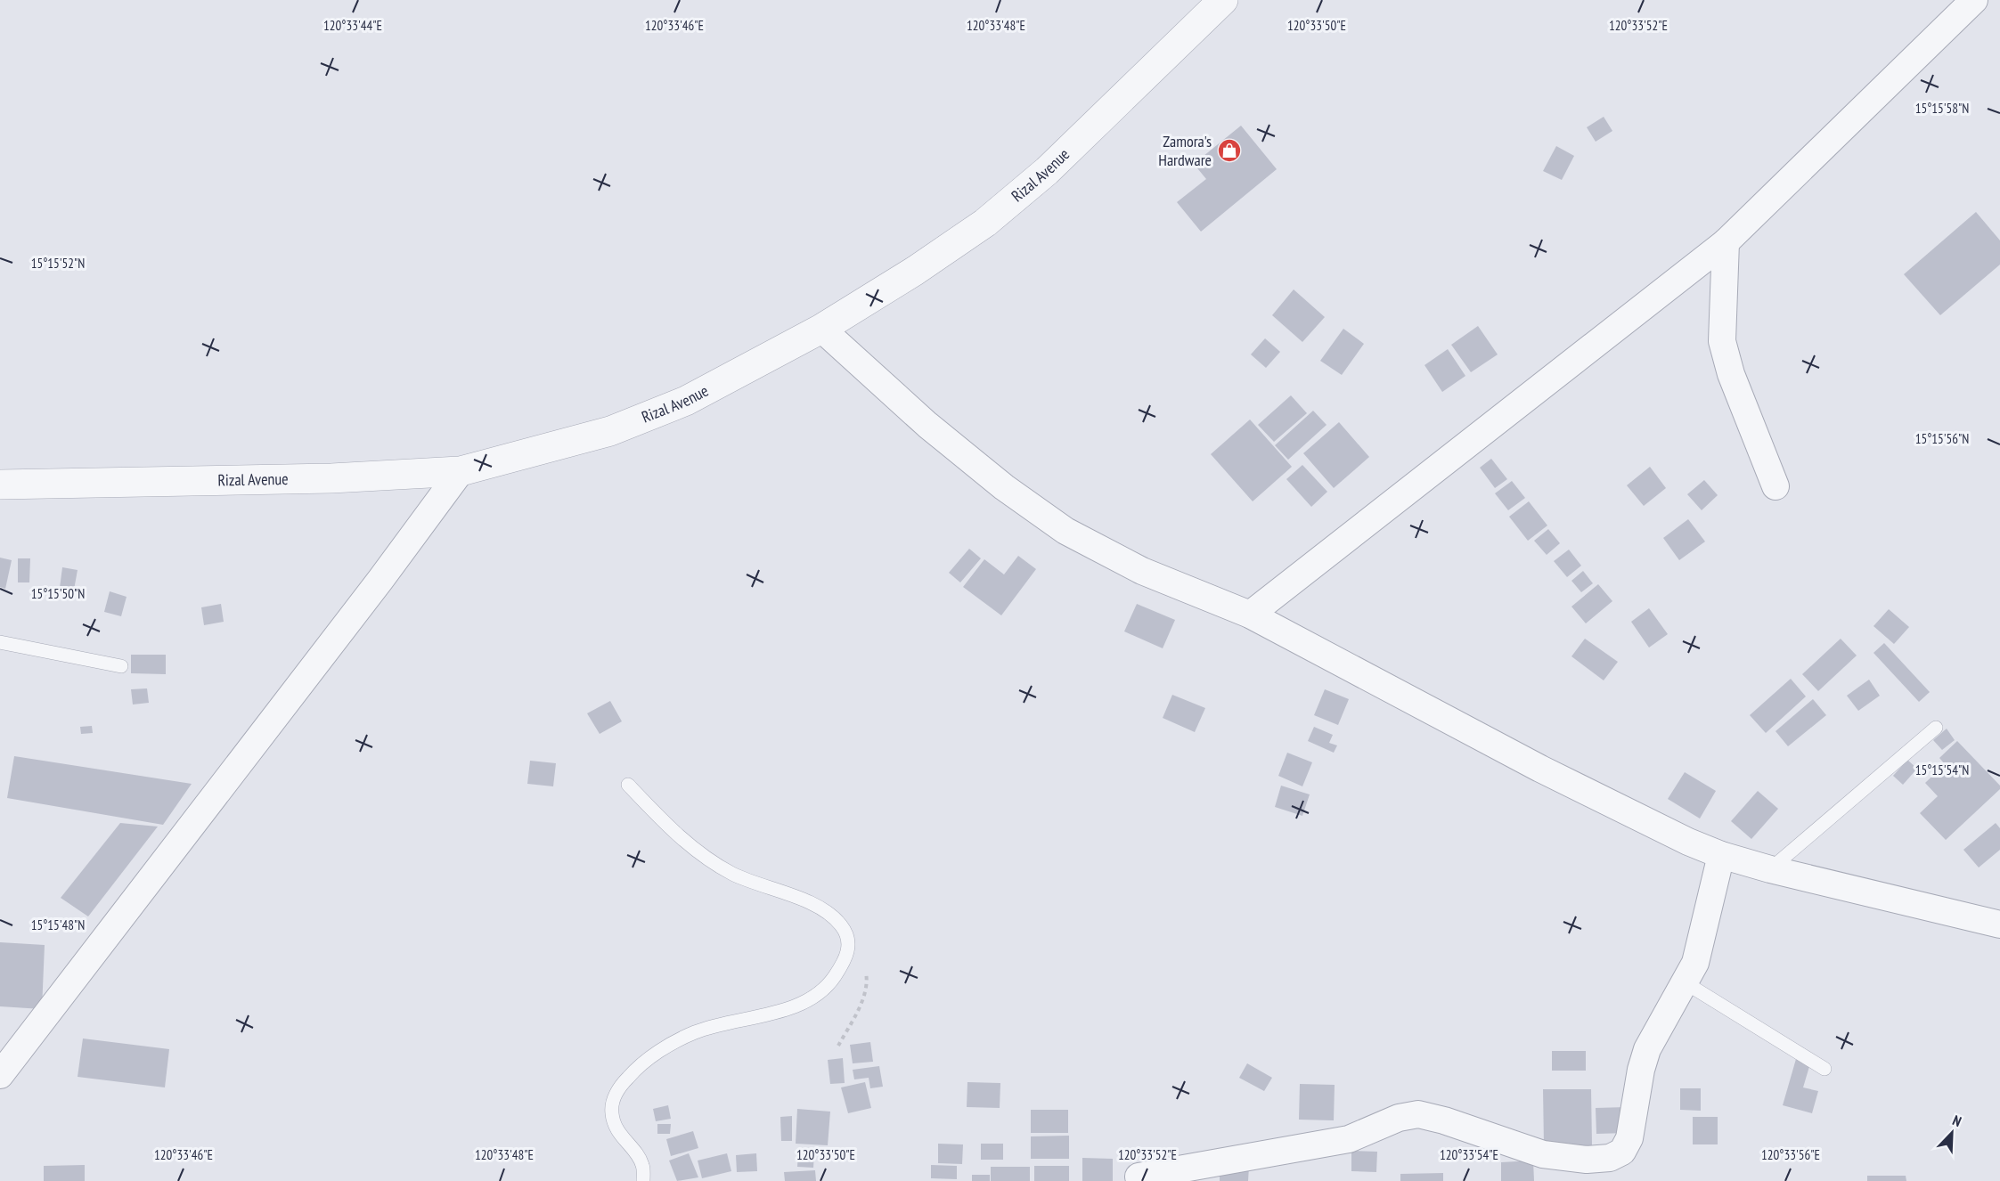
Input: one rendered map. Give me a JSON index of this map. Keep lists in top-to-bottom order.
{
  "streets": {
    "street": ["Rizal Avenue"]
  },
  "places": {
    "shop": ["Zamora's Hardware"]
  },
  "north": "top right",
  "coordinates": [
    "120°33'44\"E",
    "120°33'46\"E",
    "120°33'48\"E",
    "120°33'50\"E",
    "120°33'52\"E",
    "15°15'58\"N",
    "15°15'52\"N",
    "15°15'56\"N",
    "15°15'50\"N",
    "15°15'54\"N",
    "15°15'48\"N",
    "120°33'54\"E",
    "120°33'56\"E"
  ]
}
